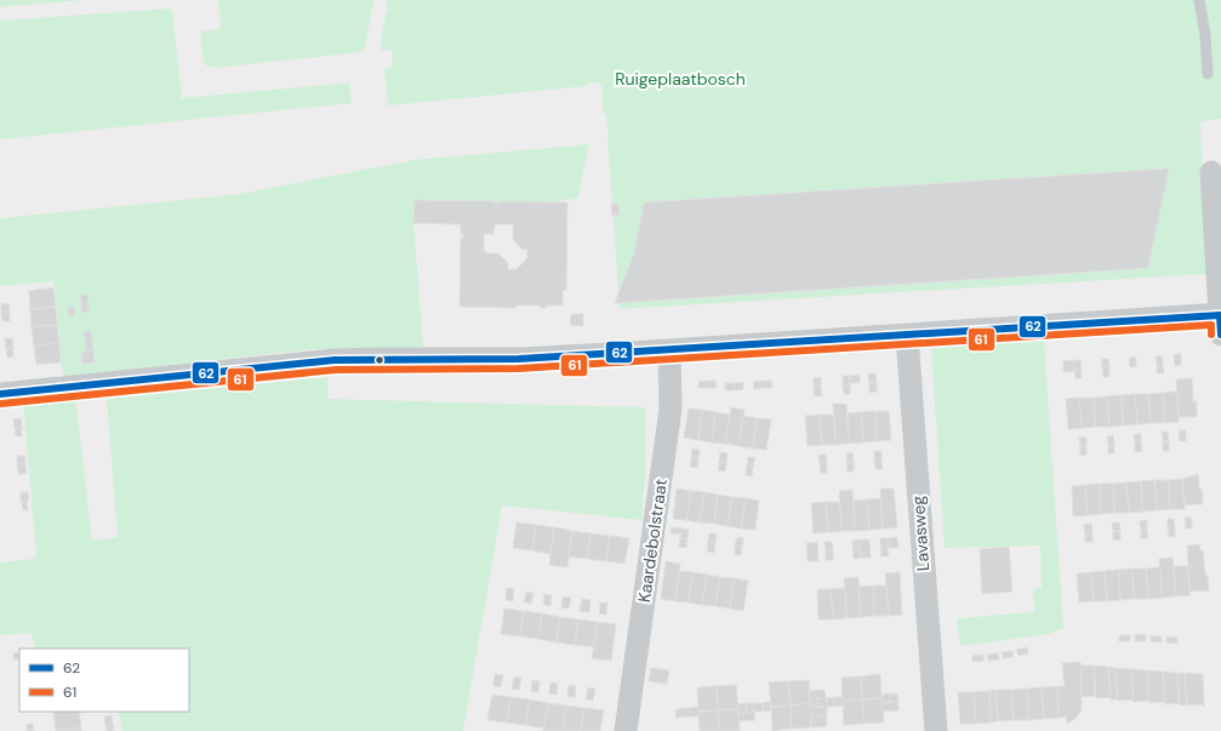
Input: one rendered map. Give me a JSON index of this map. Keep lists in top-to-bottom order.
{
  "streets": {
    "street": ["Lavasweg", "Kaardebolstraat"]
  },
  "parks": ["Ruigeplaatbosch"],
  "lines": ["transit line 62", "transit line 61"],
  "legend": ["62", "61"]
}
